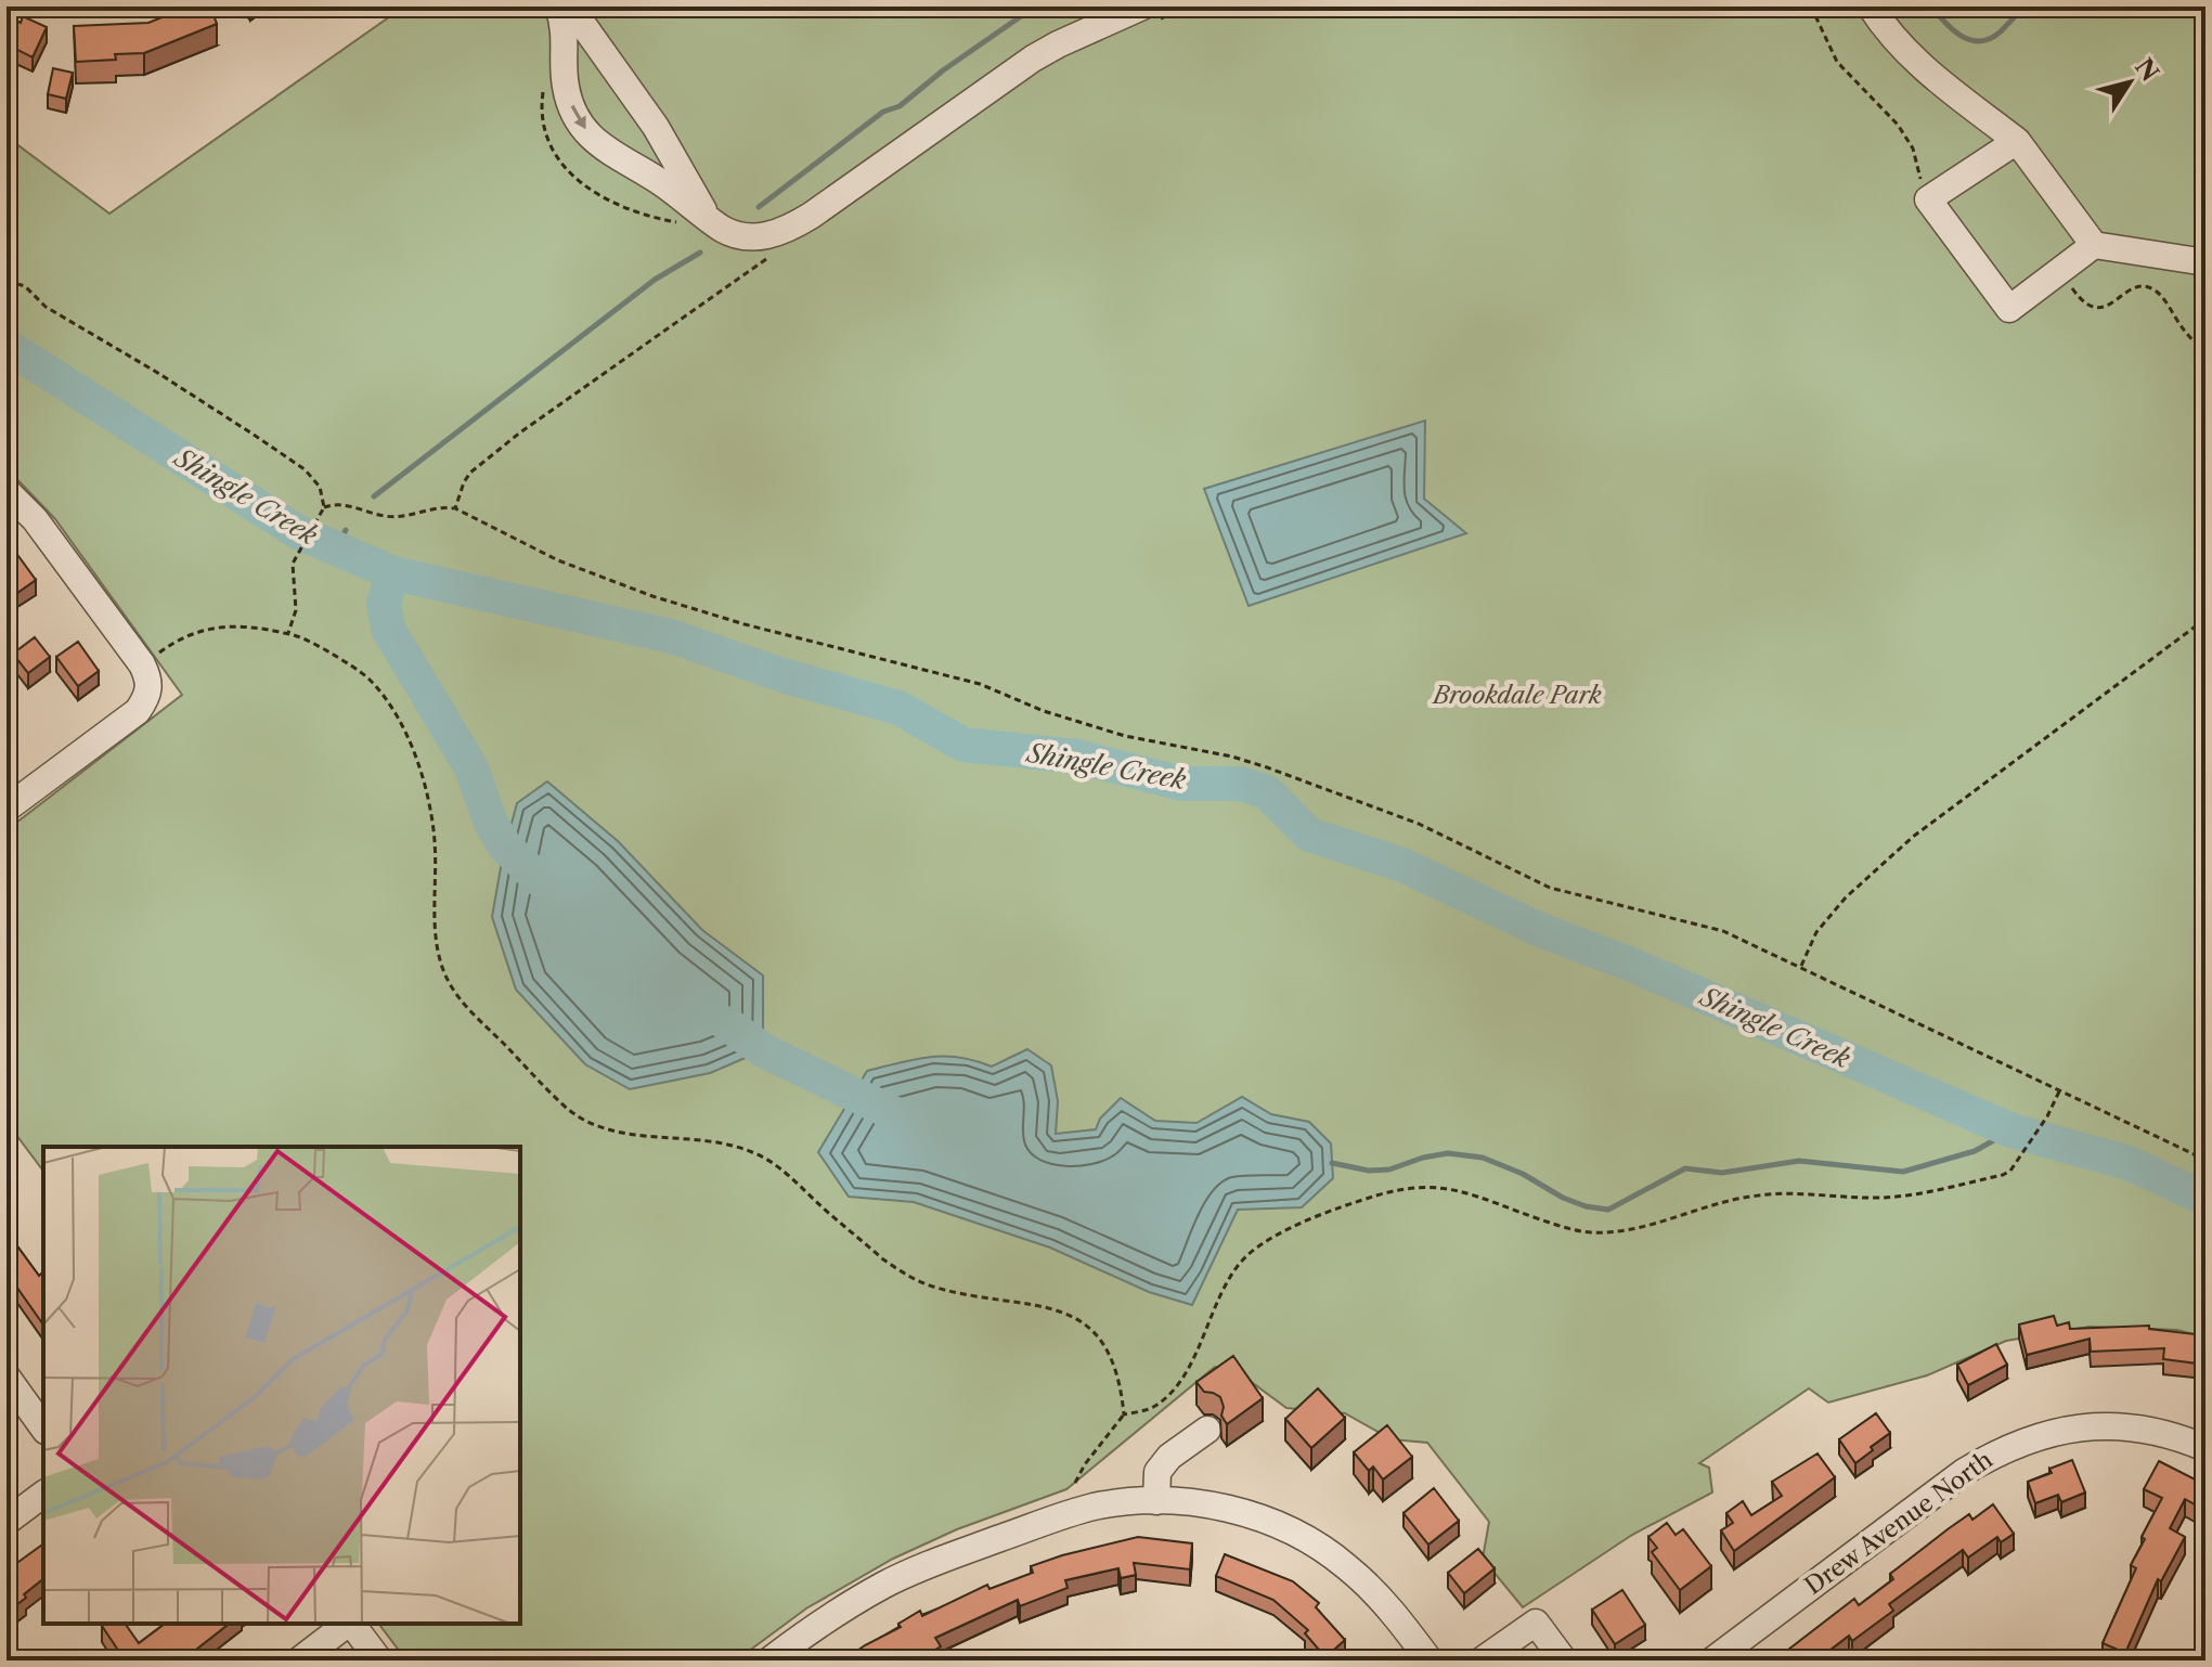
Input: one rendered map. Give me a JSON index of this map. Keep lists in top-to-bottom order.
{
  "streets": {
    "street": ["Drew Avenue North"]
  },
  "water": ["Shingle Creek"],
  "parks": ["Brookdale Park"],
  "north": "top right"
}
